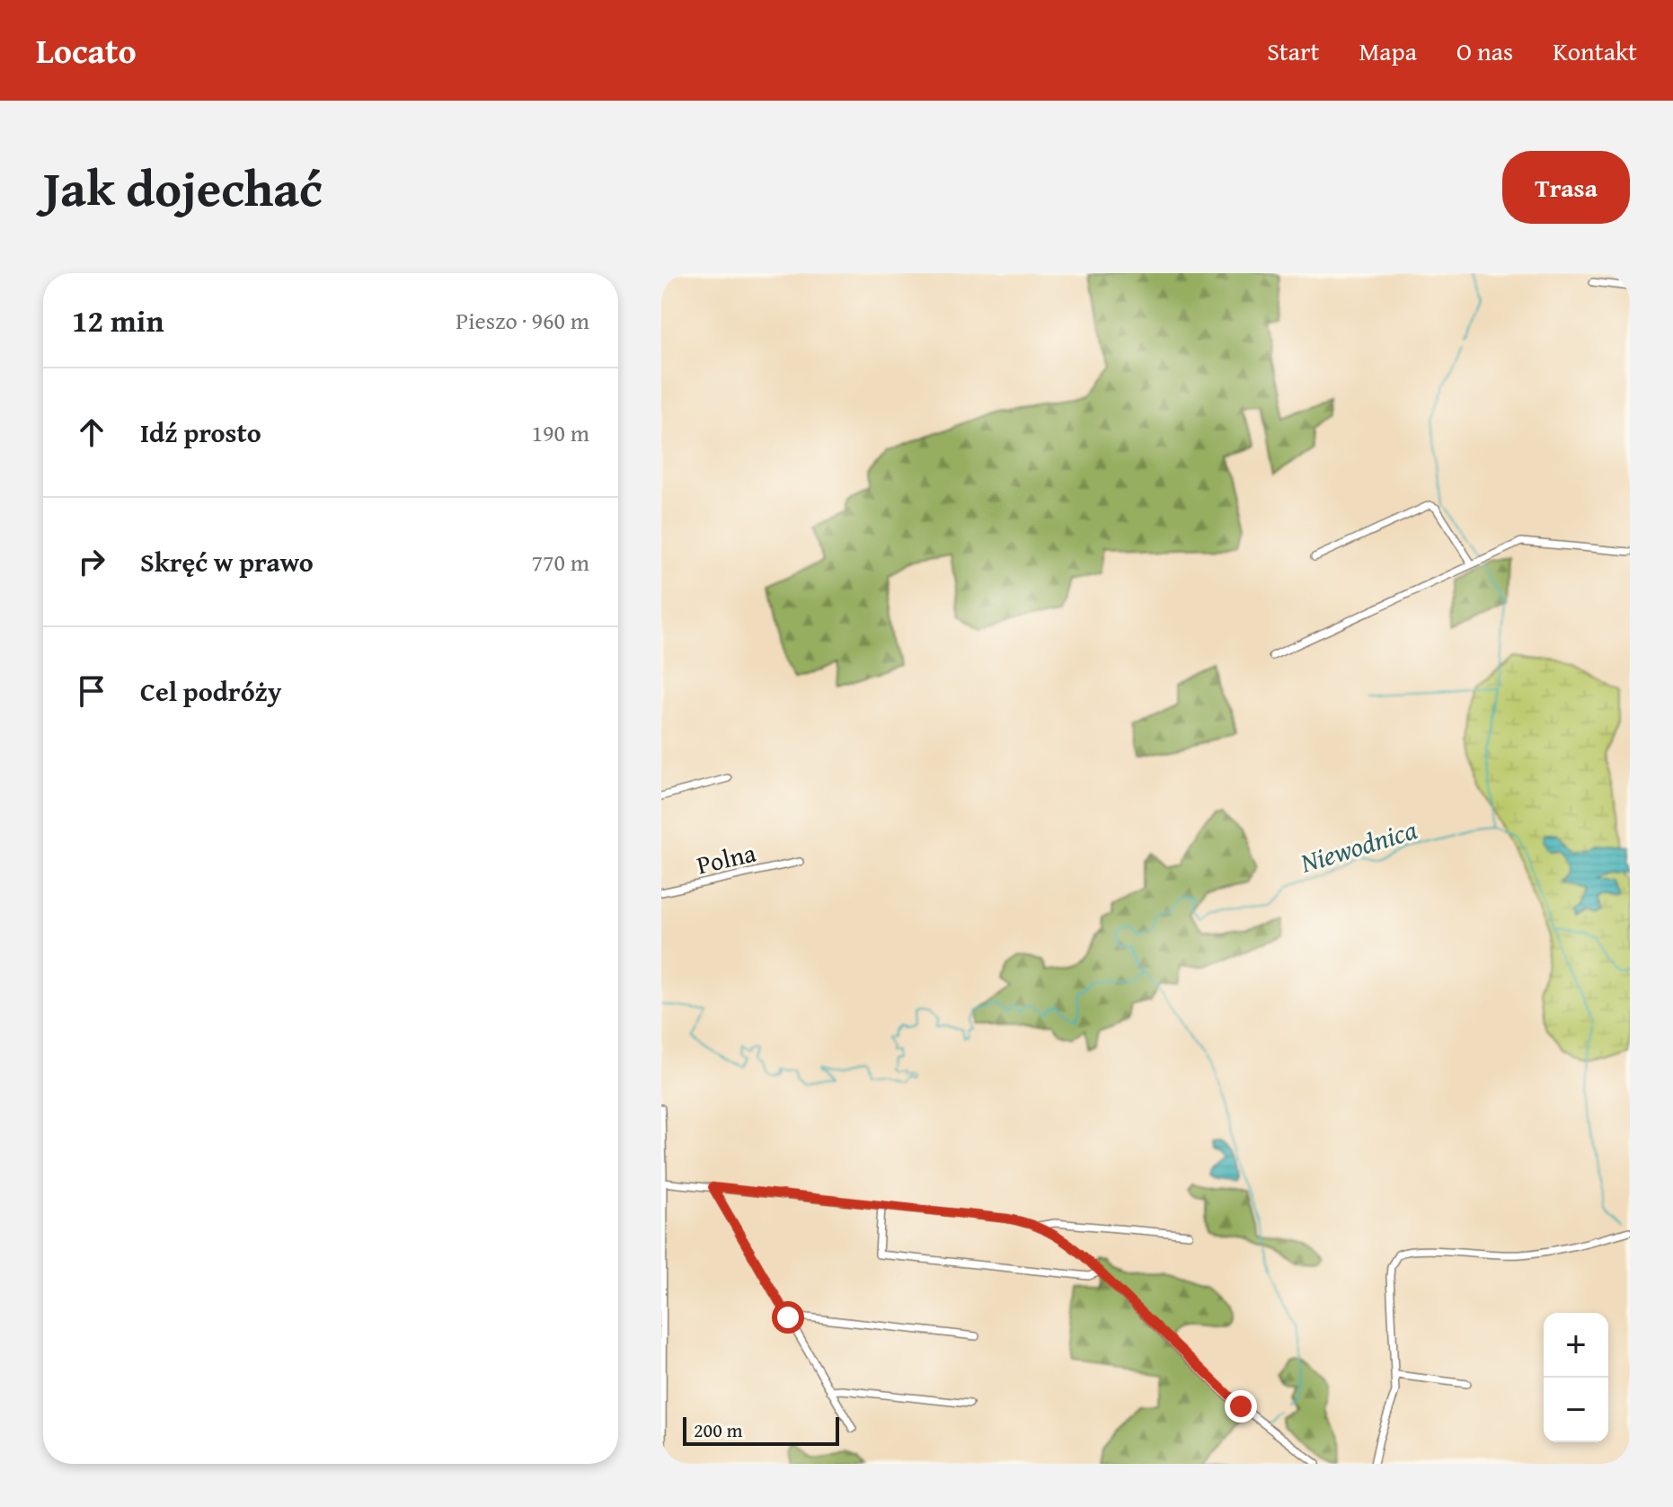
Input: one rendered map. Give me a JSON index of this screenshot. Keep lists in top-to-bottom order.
{
  "streets": {
    "street": ["Polna"]
  },
  "water": ["Niewodnica"],
  "scale_bar": "200 m",
  "page": {
    "header": "Locato",
    "nav": [
      "Start",
      "Mapa",
      "O nas",
      "Kontakt"
    ],
    "title": "Jak dojechać",
    "buttons": "Trasa",
    "heading": ["12 min", "Pieszo · 960 m"],
    "list": [
      ["Idź prosto", "190 m"],
      ["Skręć w prawo", "770 m"],
      "Cel podróży"
    ],
    "map_buttons": ["+", "−"],
    "scale": "200 m"
  }
}
